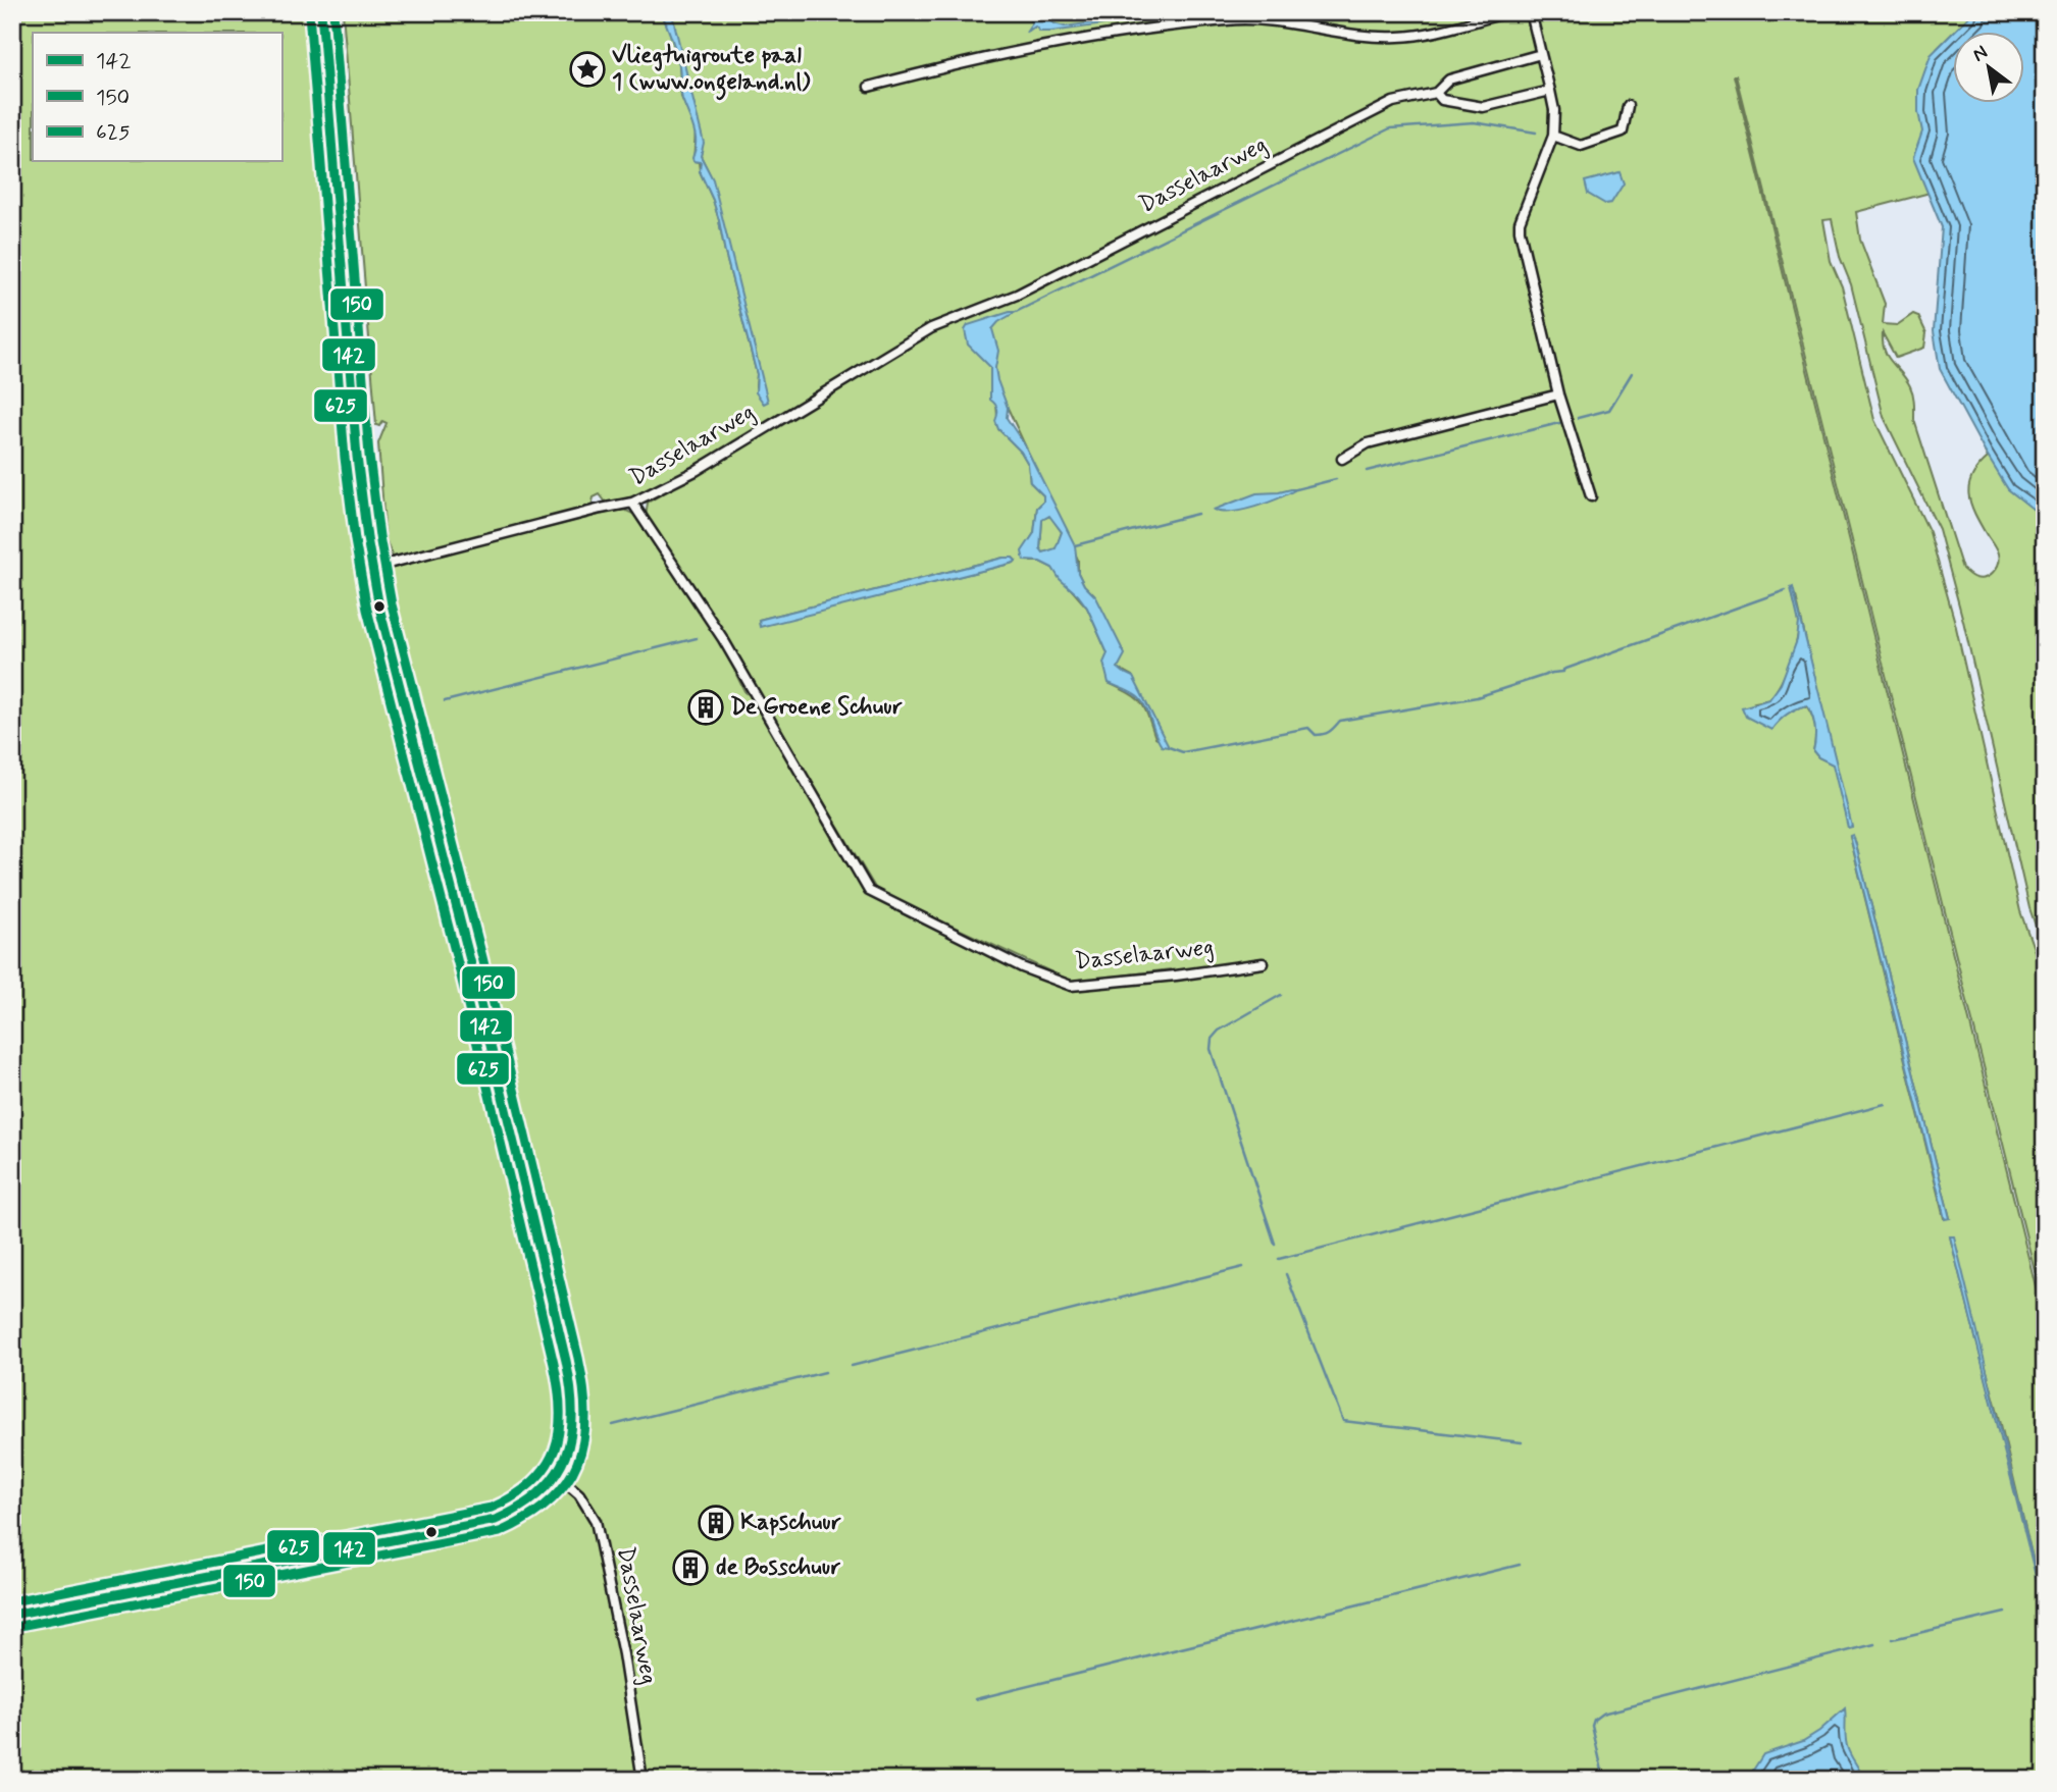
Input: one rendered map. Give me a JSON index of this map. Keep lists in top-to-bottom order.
{
  "streets": {
    "street": ["Dasselaarweg"]
  },
  "places": {
    "place": ["Vliegtuigroute paal 1 (www.ongeland.nl)"],
    "building": ["De Groene Schuur", "Kapschuur", "de Bosschuur"]
  },
  "lines": ["transit line 142", "transit line 150", "transit line 625"],
  "legend": ["142", "150", "625"],
  "north": "top left"
}
